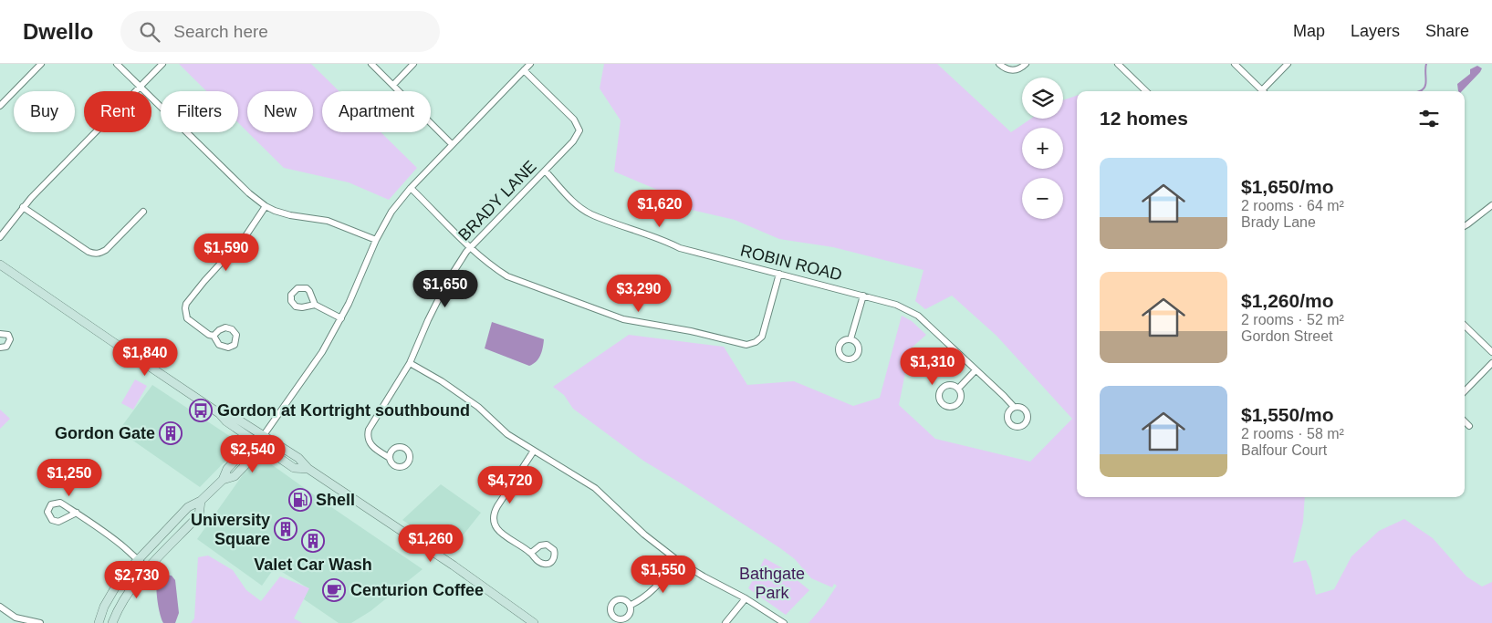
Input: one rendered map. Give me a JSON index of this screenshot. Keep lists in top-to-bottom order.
{
  "streets": {
    "street": ["BRADY LANE", "ROBIN ROAD"]
  },
  "crossings": [
    ["BRADY LANE", "ROBIN ROAD"]
  ],
  "parks": ["Bathgate Park"],
  "places": {
    "bus stop": ["Gordon at Kortright southbound"],
    "building": ["Gordon Gate", "University Square", "Valet Car Wash"],
    "fuel station": ["Shell"],
    "cafe": ["Centurion Coffee"]
  },
  "page": {
    "header": "Dwello",
    "search": "Search here",
    "nav": ["Map", "Layers", "Share"],
    "map_buttons": ["+", "−"],
    "chip": [
      "Buy",
      "Rent",
      "Filters",
      "New",
      "Apartment"
    ],
    "heading": "12 homes",
    "list": [
      {
        "name": "$1,650/mo",
        "note": "2 rooms · 64 m² · Brady Lane"
      },
      {
        "name": "$1,260/mo",
        "note": "2 rooms · 52 m² · Gordon Street"
      },
      {
        "name": "$1,550/mo",
        "note": "2 rooms · 58 m² · Balfour Court"
      }
    ],
    "price": [
      "$1,620",
      "$1,590",
      "$1,650",
      "$3,290",
      "$1,840",
      "$1,310",
      "$2,540",
      "$1,250",
      "$4,720",
      "$1,260",
      "$1,550",
      "$2,730"
    ]
  }
}
